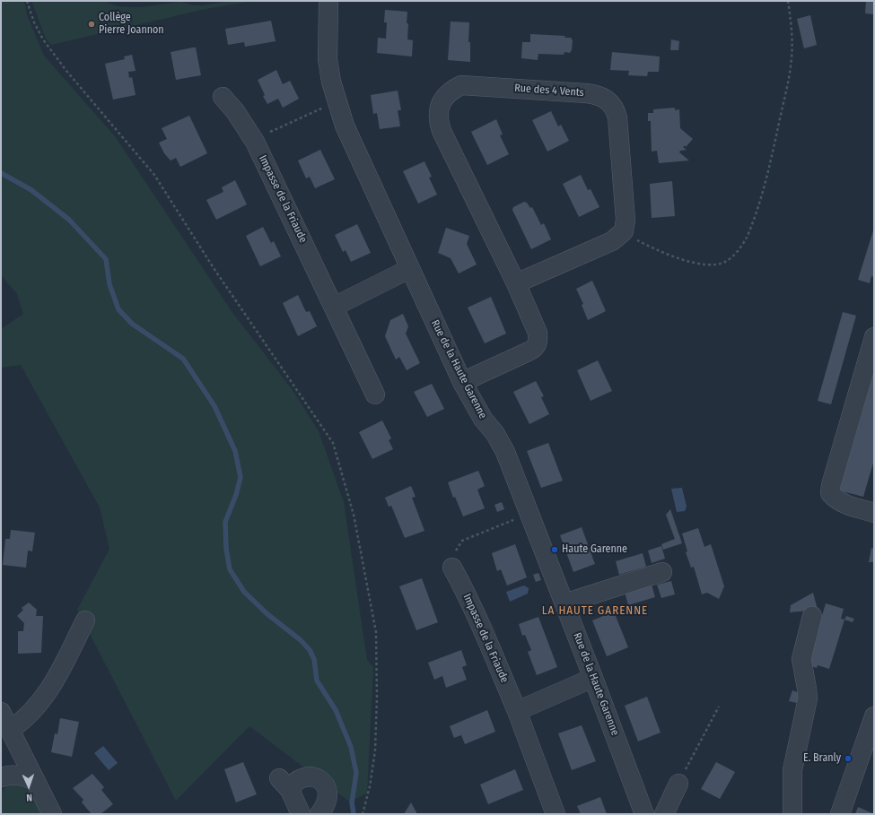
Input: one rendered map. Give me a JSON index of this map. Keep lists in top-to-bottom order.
{
  "streets": {
    "street": ["Rue des 4 Vents", "Impasse de la Friaude", "Rue de la Haute Garenne"]
  },
  "crossings": [
    ["Rue des 4 Vents", "Rue de la Haute Garenne"]
  ],
  "districts": ["LA HAUTE GARENNE"],
  "places": ["Collège Pierre Joannon", "Haute Garenne", "E. Branly"],
  "north": "bottom"
}
